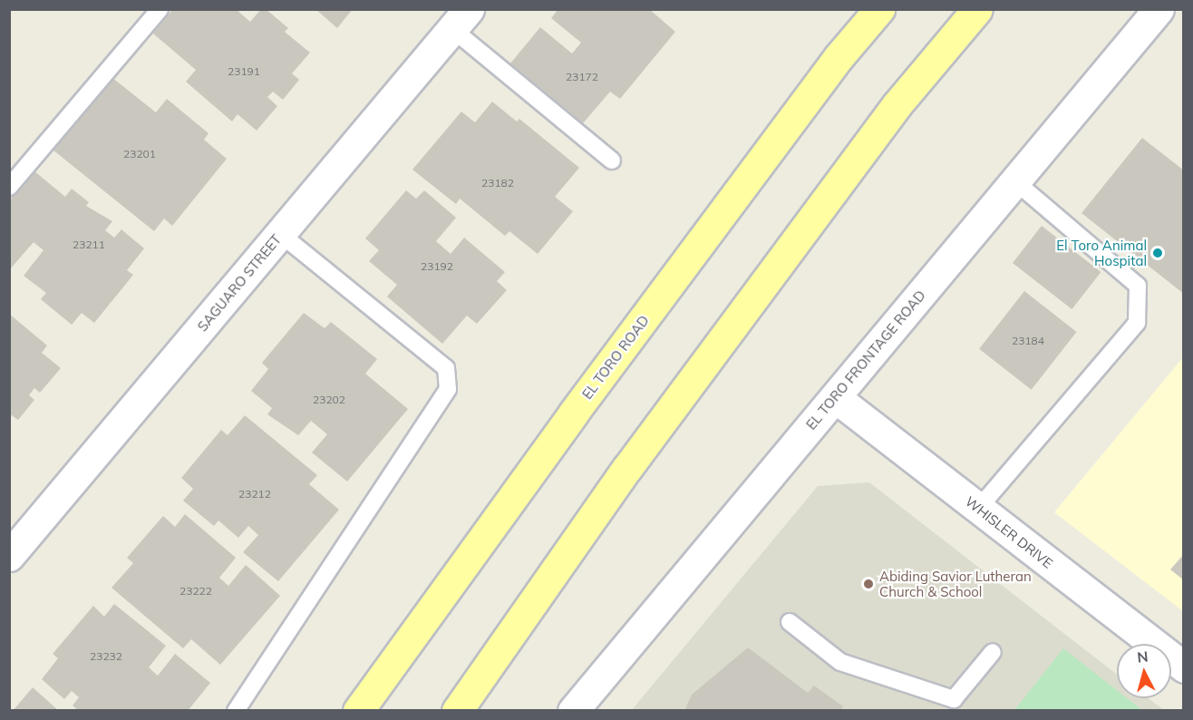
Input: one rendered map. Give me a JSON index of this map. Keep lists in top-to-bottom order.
{
  "streets": {
    "main road": ["EL TORO ROAD"],
    "street": ["SAGUARO STREET", "EL TORO FRONTAGE ROAD", "WHISLER DRIVE"]
  },
  "crossings": [
    ["EL TORO FRONTAGE ROAD", "WHISLER DRIVE"]
  ],
  "places": ["El Toro Animal Hospital", "Abiding Savior Lutheran Church & School"],
  "house_numbers": [
    "23191",
    "23172",
    "23201",
    "23182",
    "23211",
    "23192",
    "23184",
    "23202",
    "23212",
    "23222",
    "23232"
  ],
  "north": "top"
}
